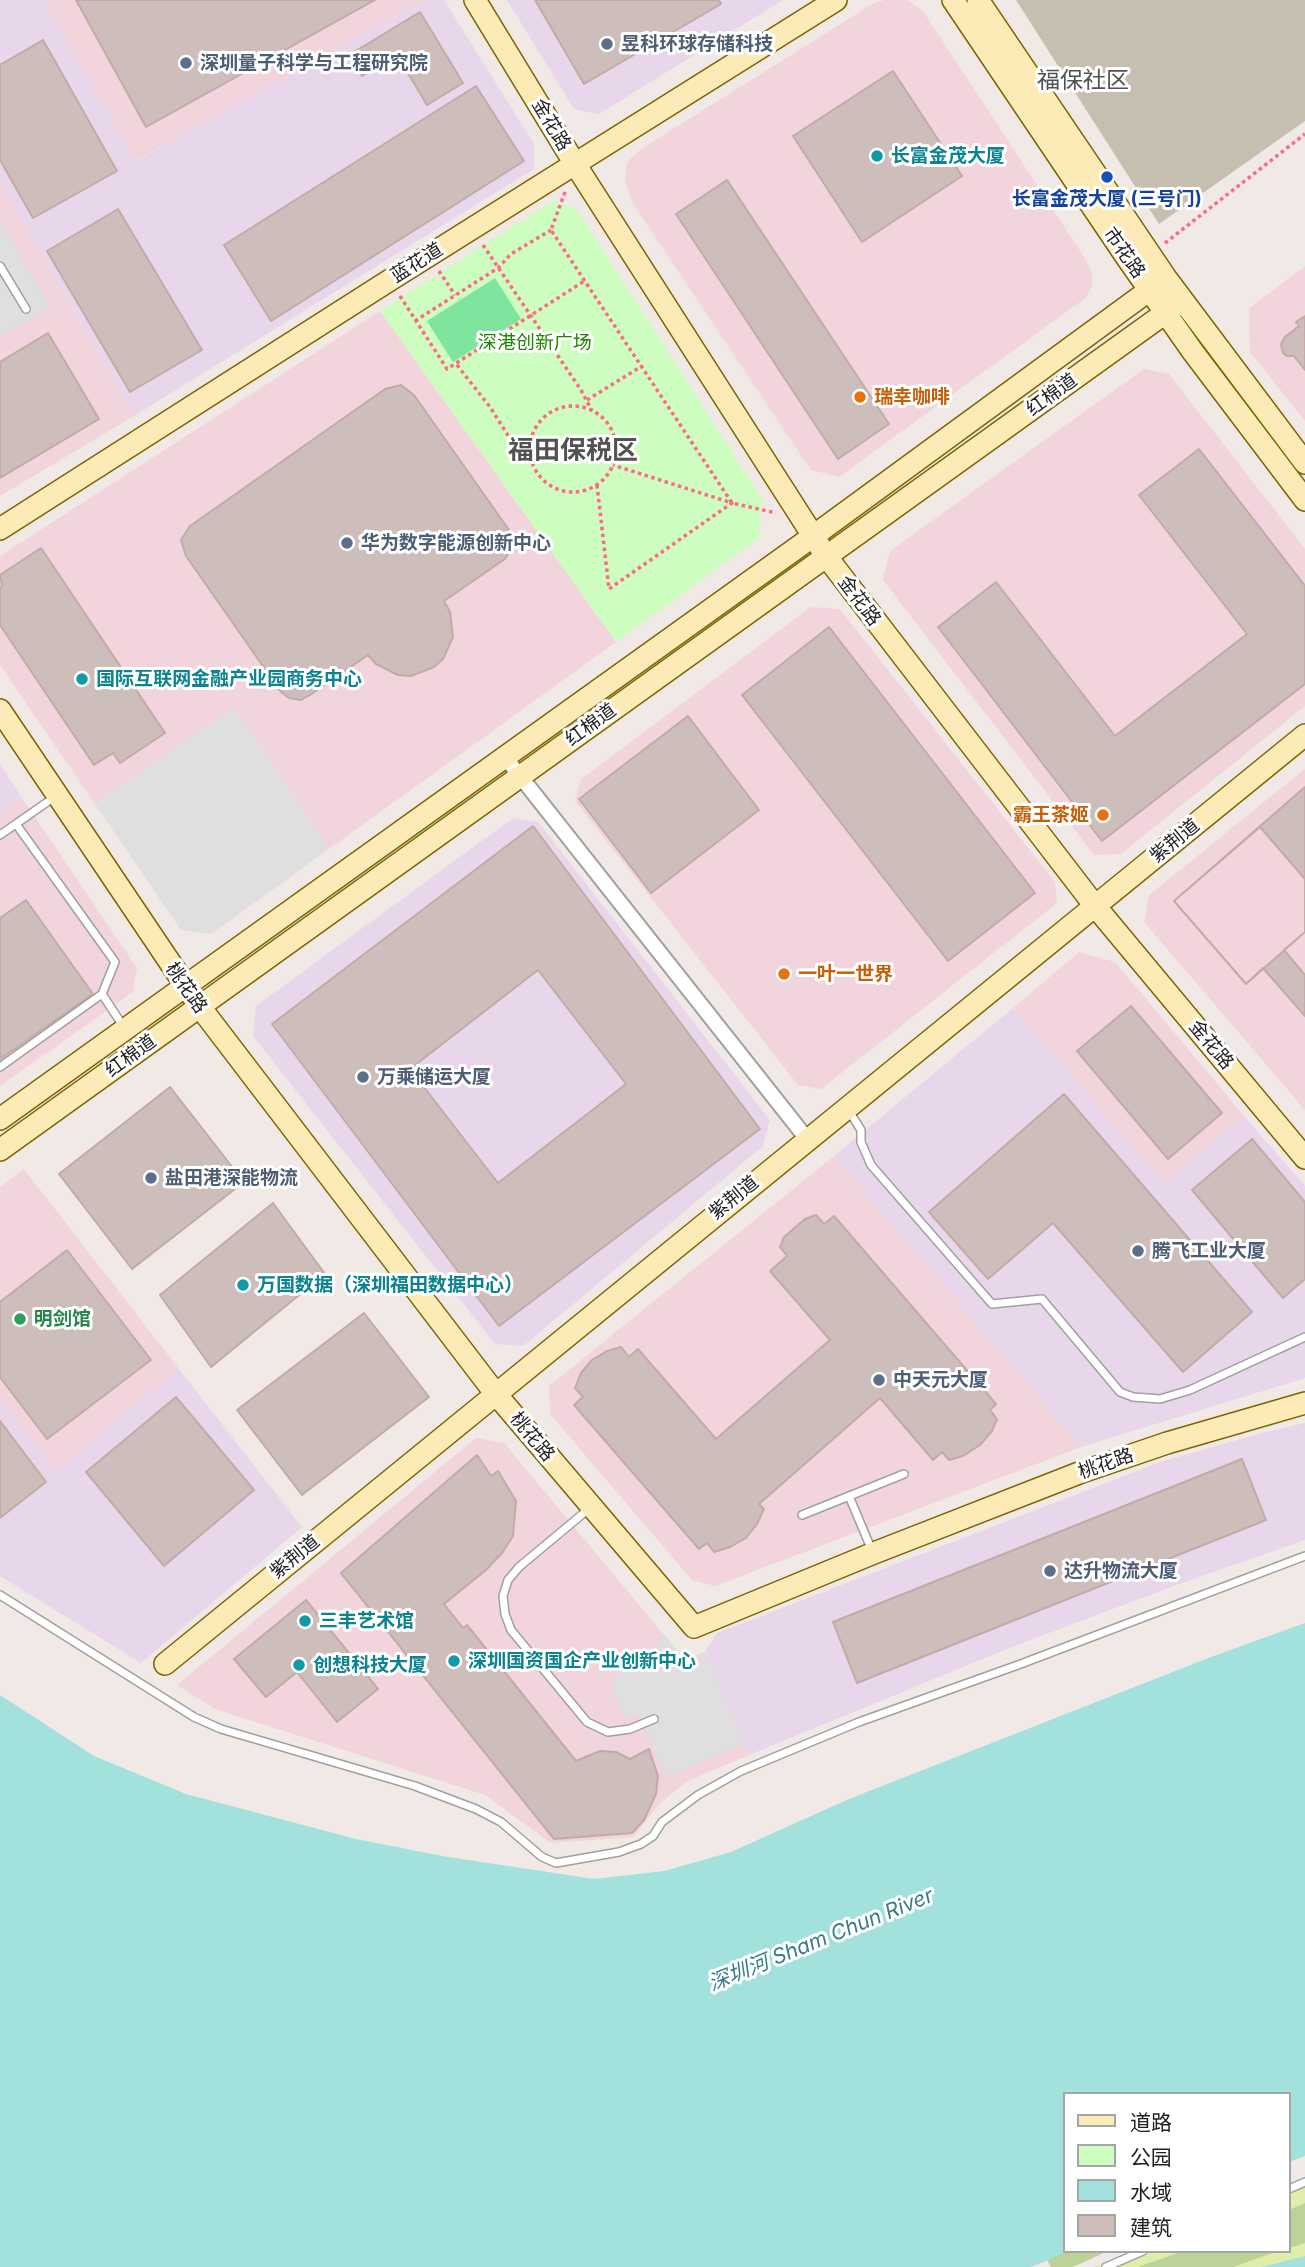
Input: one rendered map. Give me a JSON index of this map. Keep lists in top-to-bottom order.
{
  "streets": {
    "main road": [
      "金花路",
      "市花路",
      "蓝花道",
      "红棉道",
      "紫荆道",
      "桃花路"
    ]
  },
  "crossings": [
    ["金花路", "蓝花道"],
    ["金花路", "红棉道"],
    ["金花路", "紫荆道"],
    ["市花路", "红棉道"],
    ["红棉道", "桃花路"],
    ["紫荆道", "桃花路"]
  ],
  "districts": ["福保社区", "福田保税区"],
  "water": ["深圳河 Sham Chun River"],
  "parks": ["深港创新广场"],
  "places": [
    "昱科环球存储科技",
    "深圳量子科学与工程研究院",
    "长富金茂大厦",
    "长富金茂大厦 (三号门)",
    "瑞幸咖啡",
    "华为数字能源创新中心",
    "国际互联网金融产业园商务中心",
    "霸王茶姬",
    "一叶一世界",
    "万乘储运大厦",
    "盐田港深能物流",
    "腾飞工业大厦",
    "万国数据（深圳福田数据中心）",
    "明剑馆",
    "中天元大厦",
    "达升物流大厦",
    "三丰艺术馆",
    "深圳国资国企产业创新中心",
    "创想科技大厦"
  ],
  "legend": [
    "道路",
    "公园",
    "水域",
    "建筑"
  ]
}
